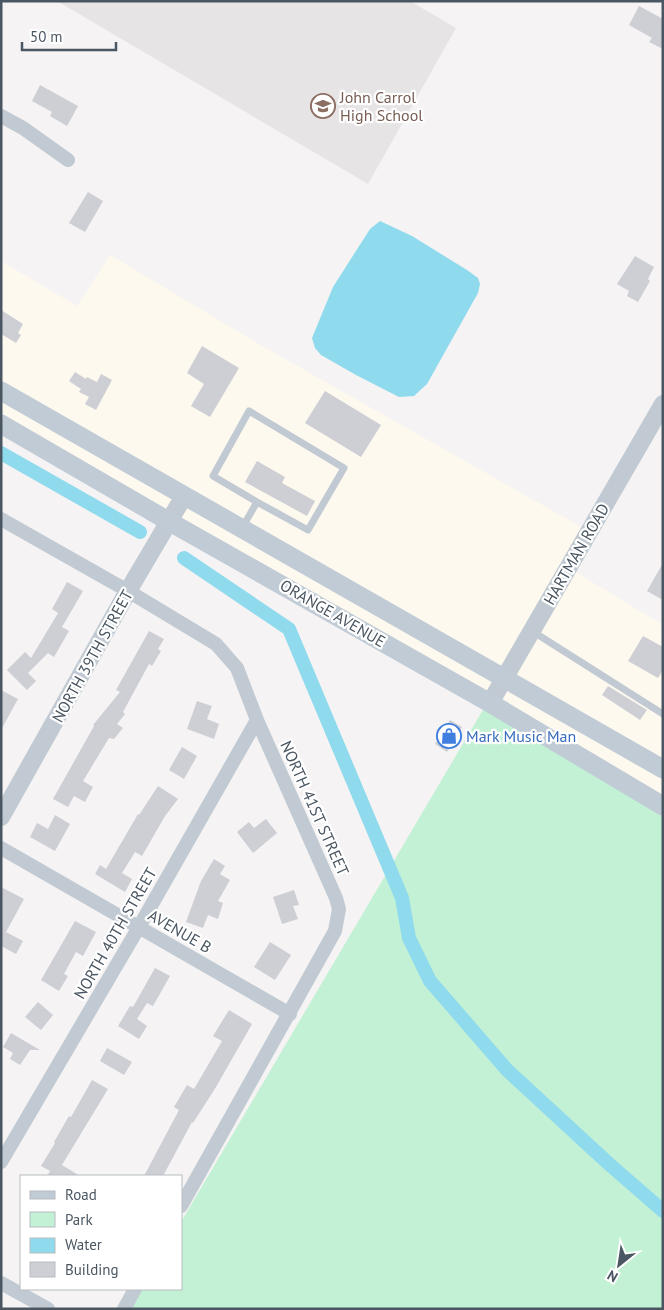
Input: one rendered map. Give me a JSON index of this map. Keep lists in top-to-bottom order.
{
  "streets": {
    "main road": ["ORANGE AVENUE"],
    "street": [
      "HARTMAN ROAD",
      "NORTH 39TH STREET",
      "NORTH 41ST STREET",
      "AVENUE B",
      "NORTH 40TH STREET"
    ]
  },
  "crossings": [
    ["HARTMAN ROAD", "ORANGE AVENUE"],
    ["ORANGE AVENUE", "NORTH 39TH STREET"],
    ["NORTH 39TH STREET", "NORTH 41ST STREET"],
    ["NORTH 41ST STREET", "AVENUE B"],
    ["NORTH 41ST STREET", "NORTH 40TH STREET"],
    ["AVENUE B", "NORTH 40TH STREET"]
  ],
  "places": {
    "school or university": ["John Carrol High School"],
    "shop": ["Mark Music Man"]
  },
  "legend": [
    "Road",
    "Park",
    "Water",
    "Building"
  ],
  "scale_bar": "50 m",
  "north": "bottom left"
}
